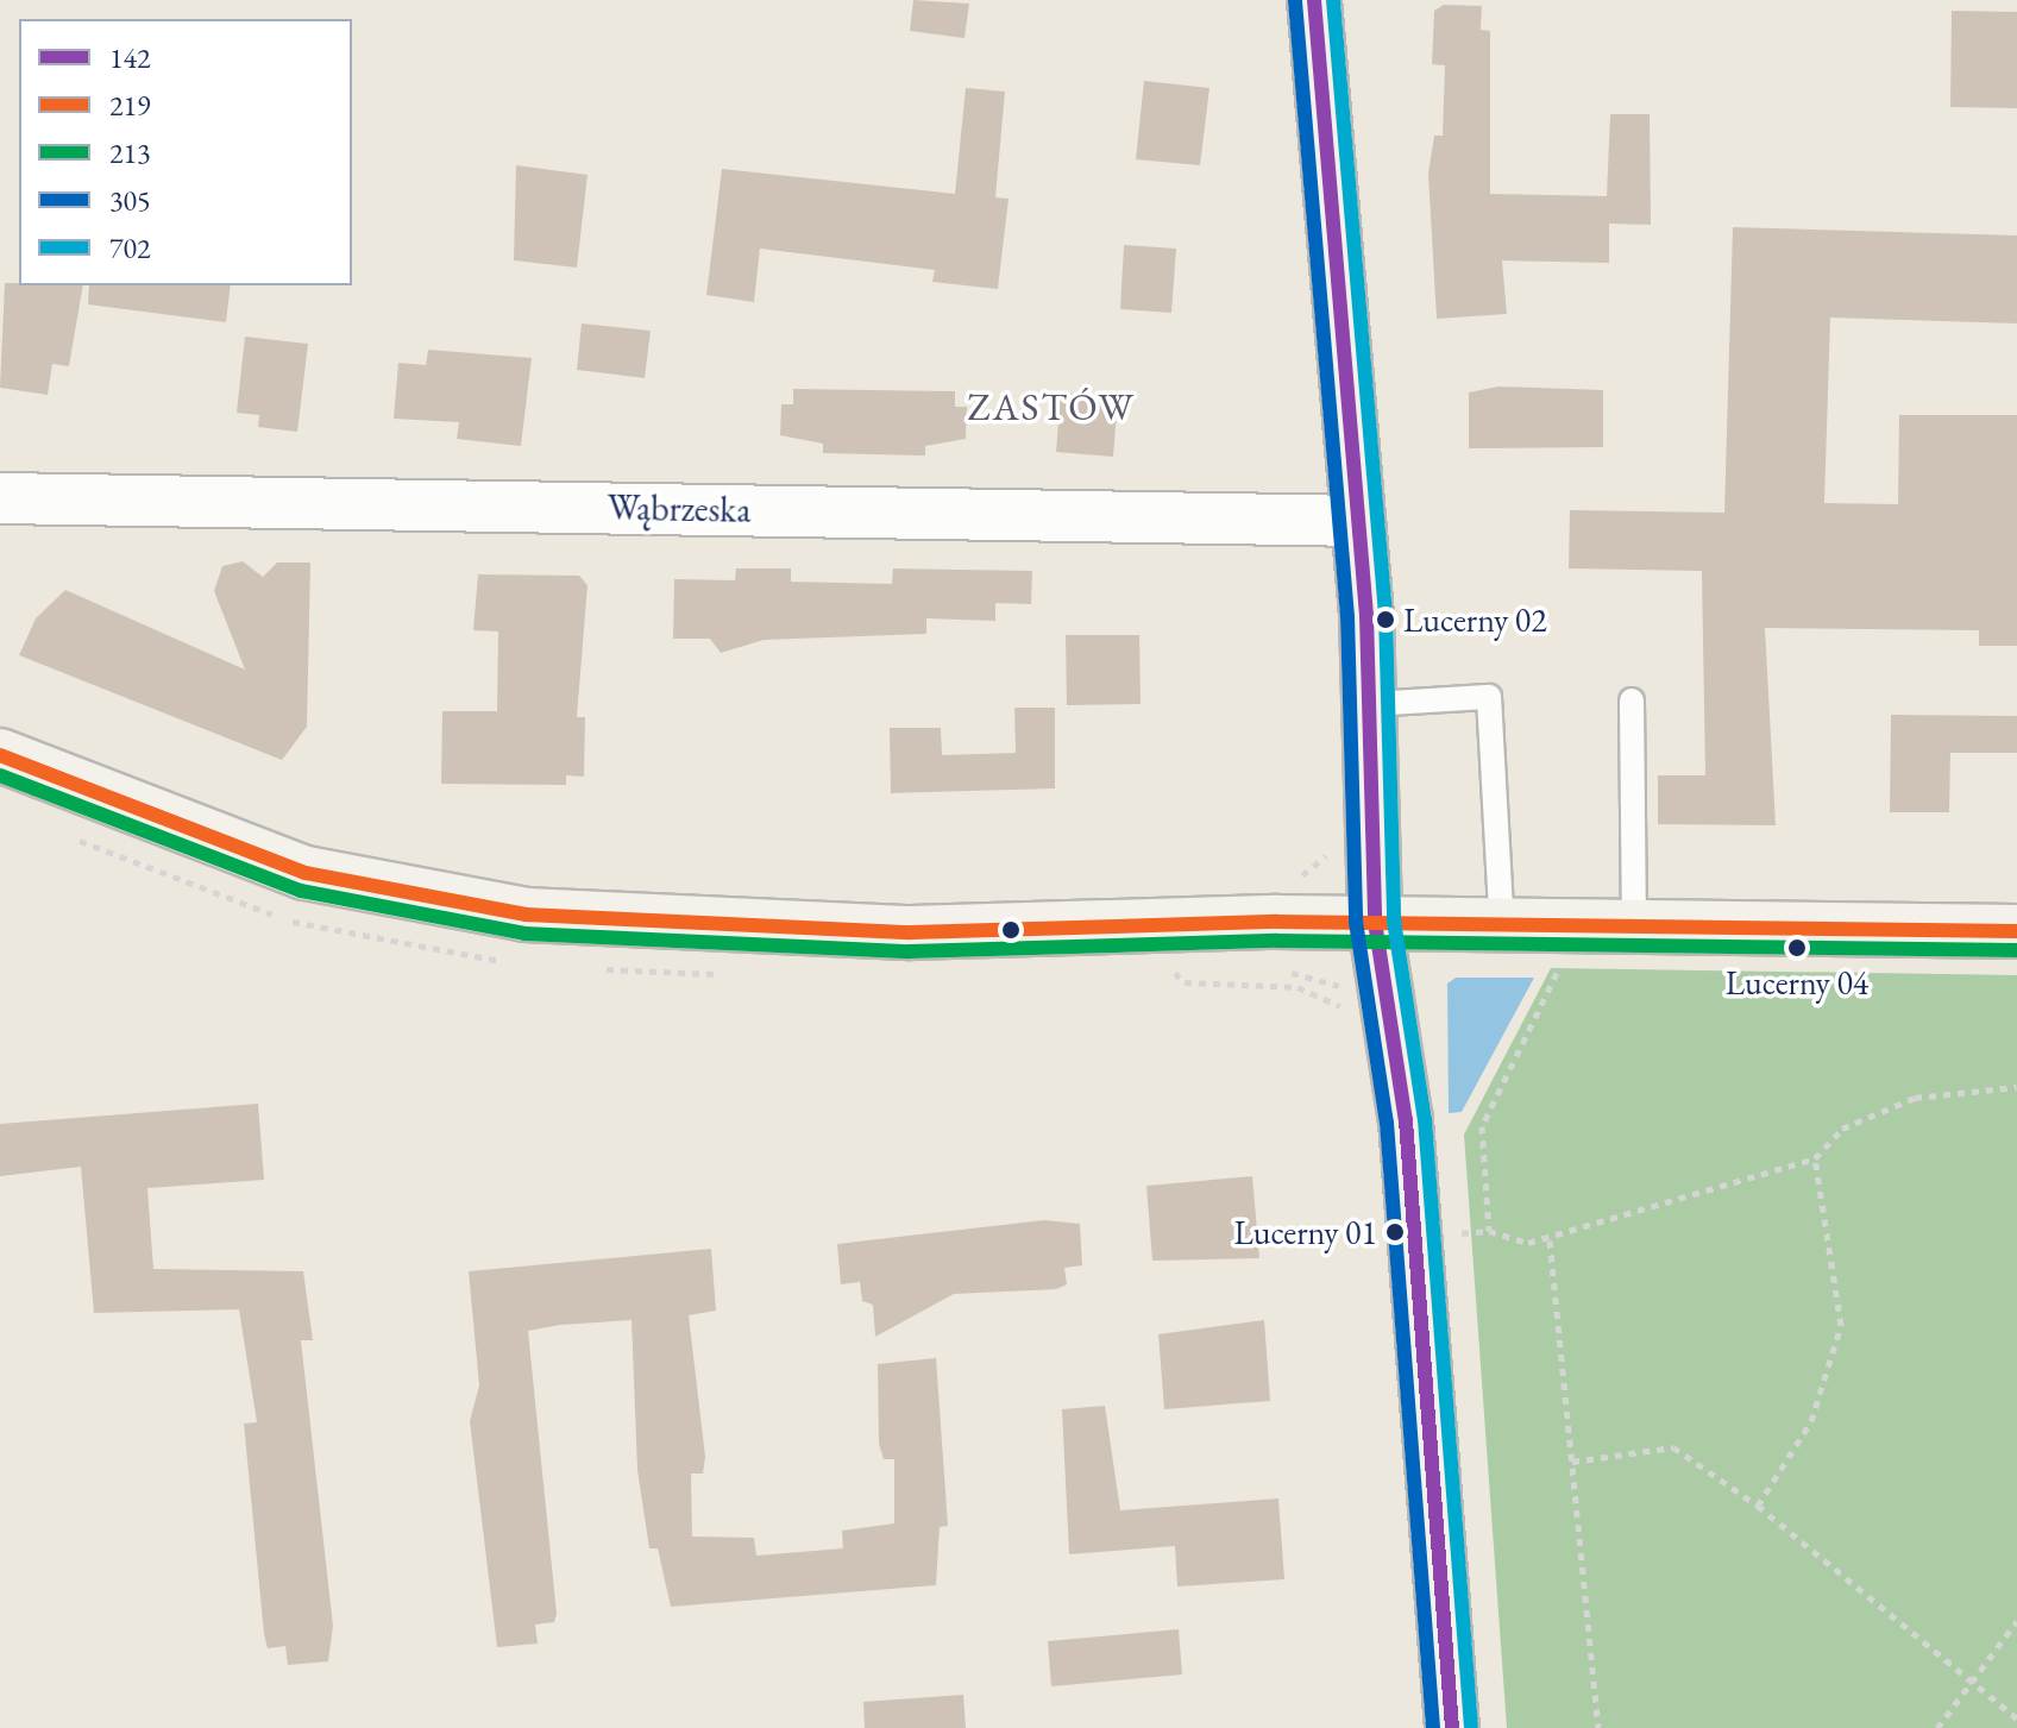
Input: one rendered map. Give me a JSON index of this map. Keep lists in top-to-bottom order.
{
  "streets": {
    "street": ["Wąbrzeska"]
  },
  "districts": ["ZASTÓW"],
  "places": ["Lucerny 02", "Lucerny 04", "Lucerny 01"],
  "lines": [
    "transit line 142",
    "transit line 702",
    "transit line 305",
    "transit line 219",
    "transit line 213"
  ],
  "legend": [
    "142",
    "219",
    "213",
    "305",
    "702"
  ]
}
